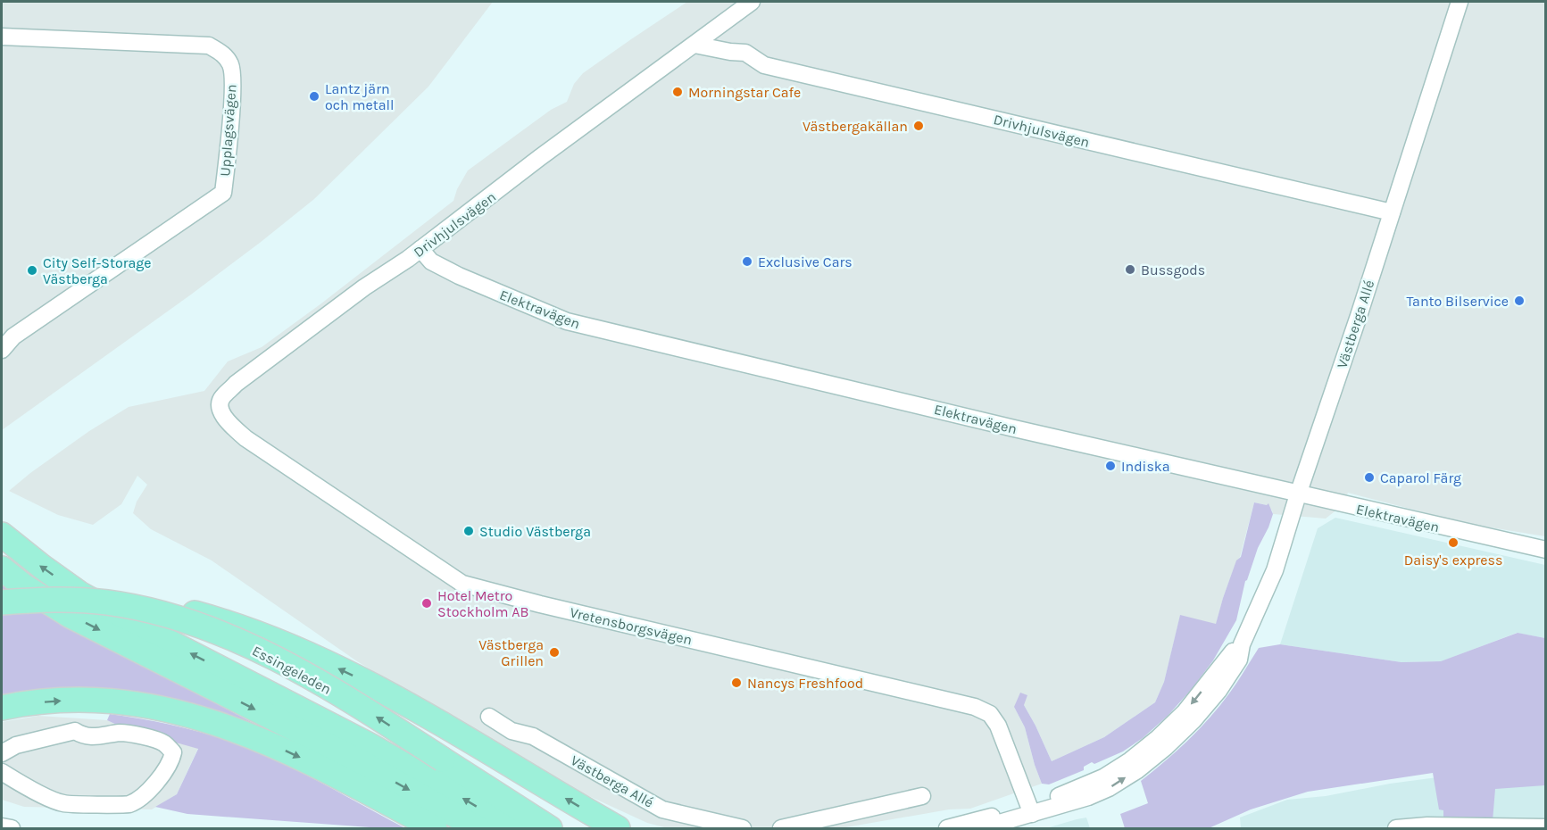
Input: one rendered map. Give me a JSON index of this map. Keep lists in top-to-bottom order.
{
  "streets": {
    "highway": ["Essingeleden"],
    "street": [
      "Upplagsvägen",
      "Drivhjulsvägen",
      "Elektravägen",
      "Västberga Allé",
      "Vretensborgsvägen"
    ]
  },
  "crossings": [
    ["Drivhjulsvägen", "Elektravägen"],
    ["Drivhjulsvägen", "Västberga Allé"],
    ["Drivhjulsvägen", "Vretensborgsvägen"],
    ["Elektravägen", "Västberga Allé"],
    ["Västberga Allé", "Vretensborgsvägen"]
  ],
  "places": [
    "Morningstar Cafe",
    "Lantz järn och metall",
    "Västbergakällan",
    "Exclusive Cars",
    "Bussgods",
    "City Self-Storage Västberga",
    "Tanto Bilservice",
    "Indiska",
    "Caparol Färg",
    "Studio Västberga",
    "Daisy's express",
    "Hotel Metro Stockholm AB",
    "Västberga Grillen",
    "Nancys Freshfood"
  ]
}
